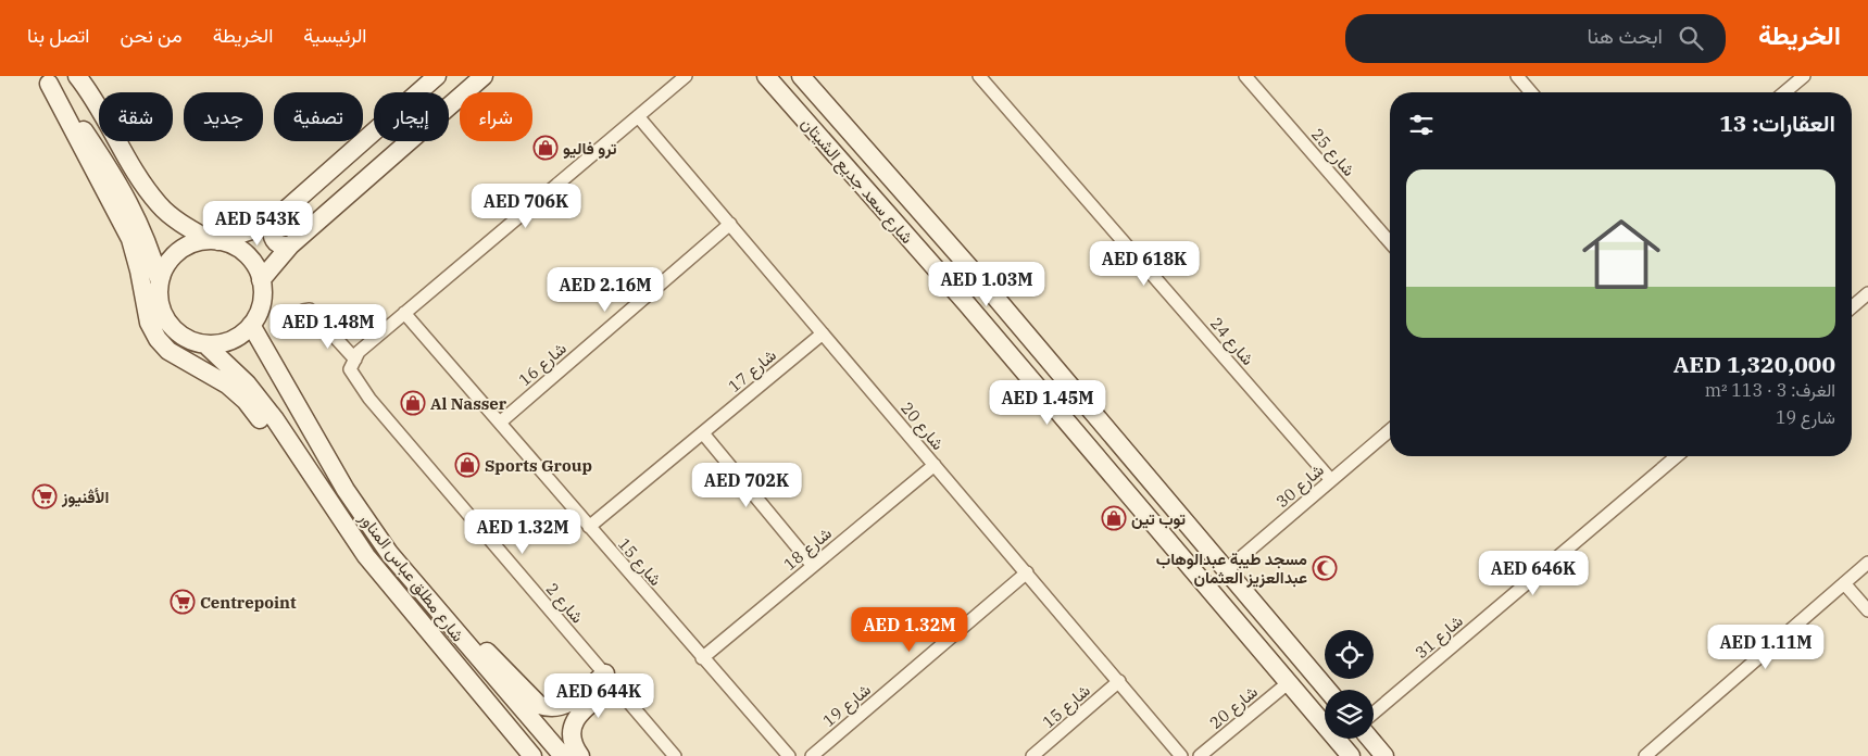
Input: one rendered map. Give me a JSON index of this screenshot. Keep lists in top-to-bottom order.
{
  "streets": {
    "street": [
      "شارع 25",
      "شارع سعد جديع الشيتان",
      "شارع 24",
      "شارع 16",
      "شارع 17",
      "شارع 20",
      "شارع 30",
      "شارع 18",
      "شارع 15",
      "شارع مطلق عباس المناور",
      "شارع 2",
      "شارع 31",
      "شارع 19"
    ]
  },
  "crossings": [
    ["شارع سعد جديع الشيتان", "شارع 20"],
    ["شارع سعد جديع الشيتان", "شارع 30"],
    ["شارع 24", "شارع 30"],
    ["شارع 16", "شارع 20"],
    ["شارع 16", "شارع 15"],
    ["شارع 17", "شارع 20"],
    ["شارع 17", "شارع 15"],
    ["شارع 20", "شارع 18"],
    ["شارع 20", "شارع 15"],
    ["شارع 20", "شارع 19"],
    ["شارع 18", "شارع 15"]
  ],
  "places": {
    "shop": [
      "ترو فاليو",
      "Al Nasser",
      "Sports Group",
      "توب تين"
    ],
    "supermarket": ["الأڤنيوز", "Centrepoint"],
    "mosque": ["مسجد طيبة عبدالوهاب عبدالعزيز العثمان"]
  },
  "page": {
    "header": "الخريطة",
    "search": "ابحث هنا",
    "nav": [
      "الرئيسية",
      "الخريطة",
      "من نحن",
      "اتصل بنا"
    ],
    "chip": [
      "شراء",
      "إيجار",
      "تصفية",
      "جديد",
      "شقة"
    ],
    "heading": "العقارات: 13",
    "list": [
      {
        "name": "AED 1,320,000",
        "note": "الغرف: 3 · 113 m² · شارع 19"
      }
    ],
    "price": [
      "AED 706K",
      "AED 543K",
      "AED 618K",
      "AED 1.03M",
      "AED 2.16M",
      "AED 1.48M",
      "AED 1.45M",
      "AED 702K",
      "AED 1.32M",
      "AED 646K",
      "AED 1.32M",
      "AED 1.11M",
      "AED 644K"
    ]
  }
}
